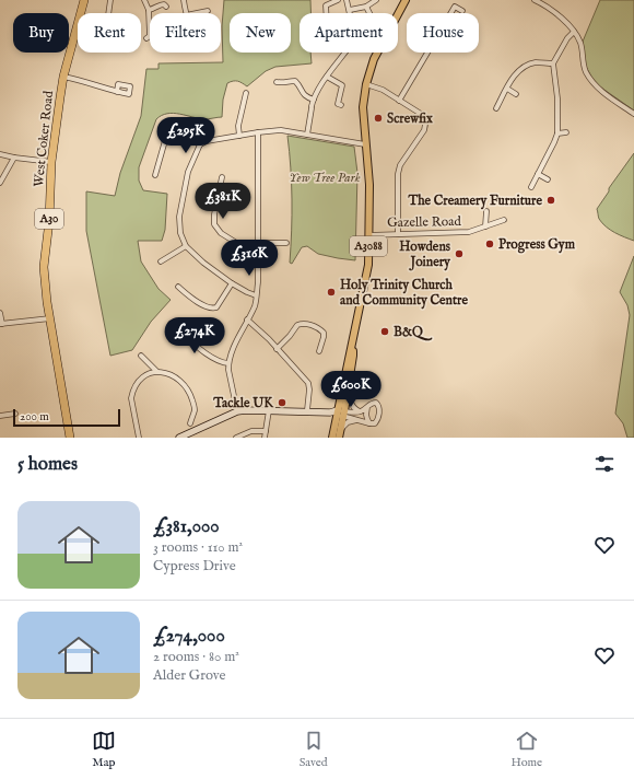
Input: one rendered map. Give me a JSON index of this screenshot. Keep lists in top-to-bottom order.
{
  "streets": {
    "highway": ["West Coker Road", "A30"],
    "main road": ["A3088"],
    "street": ["Gazelle Road"]
  },
  "crossings": [
    ["Gazelle Road", "A3088"]
  ],
  "parks": ["Yew Tree Park"],
  "places": [
    "Screwfix",
    "The Creamery Furniture",
    "Progress Gym",
    "Howdens Joinery",
    "Holy Trinity Church and Community Centre",
    "B&Q",
    "Tackle UK"
  ],
  "scale_bar": "200 m",
  "page": {
    "chip": [
      "Buy",
      "Rent",
      "Filters",
      "New",
      "Apartment",
      "House"
    ],
    "price": [
      "£295K",
      "£381K",
      "£316K",
      "£274K",
      "£600K"
    ],
    "scale": "200 m",
    "heading": "5 homes",
    "list": [
      {
        "name": "£381,000",
        "note": "3 rooms · 110 m² · Cypress Drive"
      },
      {
        "name": "£274,000",
        "note": "2 rooms · 80 m² · Alder Grove"
      }
    ],
    "tabs": ["Map", "Saved", "Home"]
  }
}
